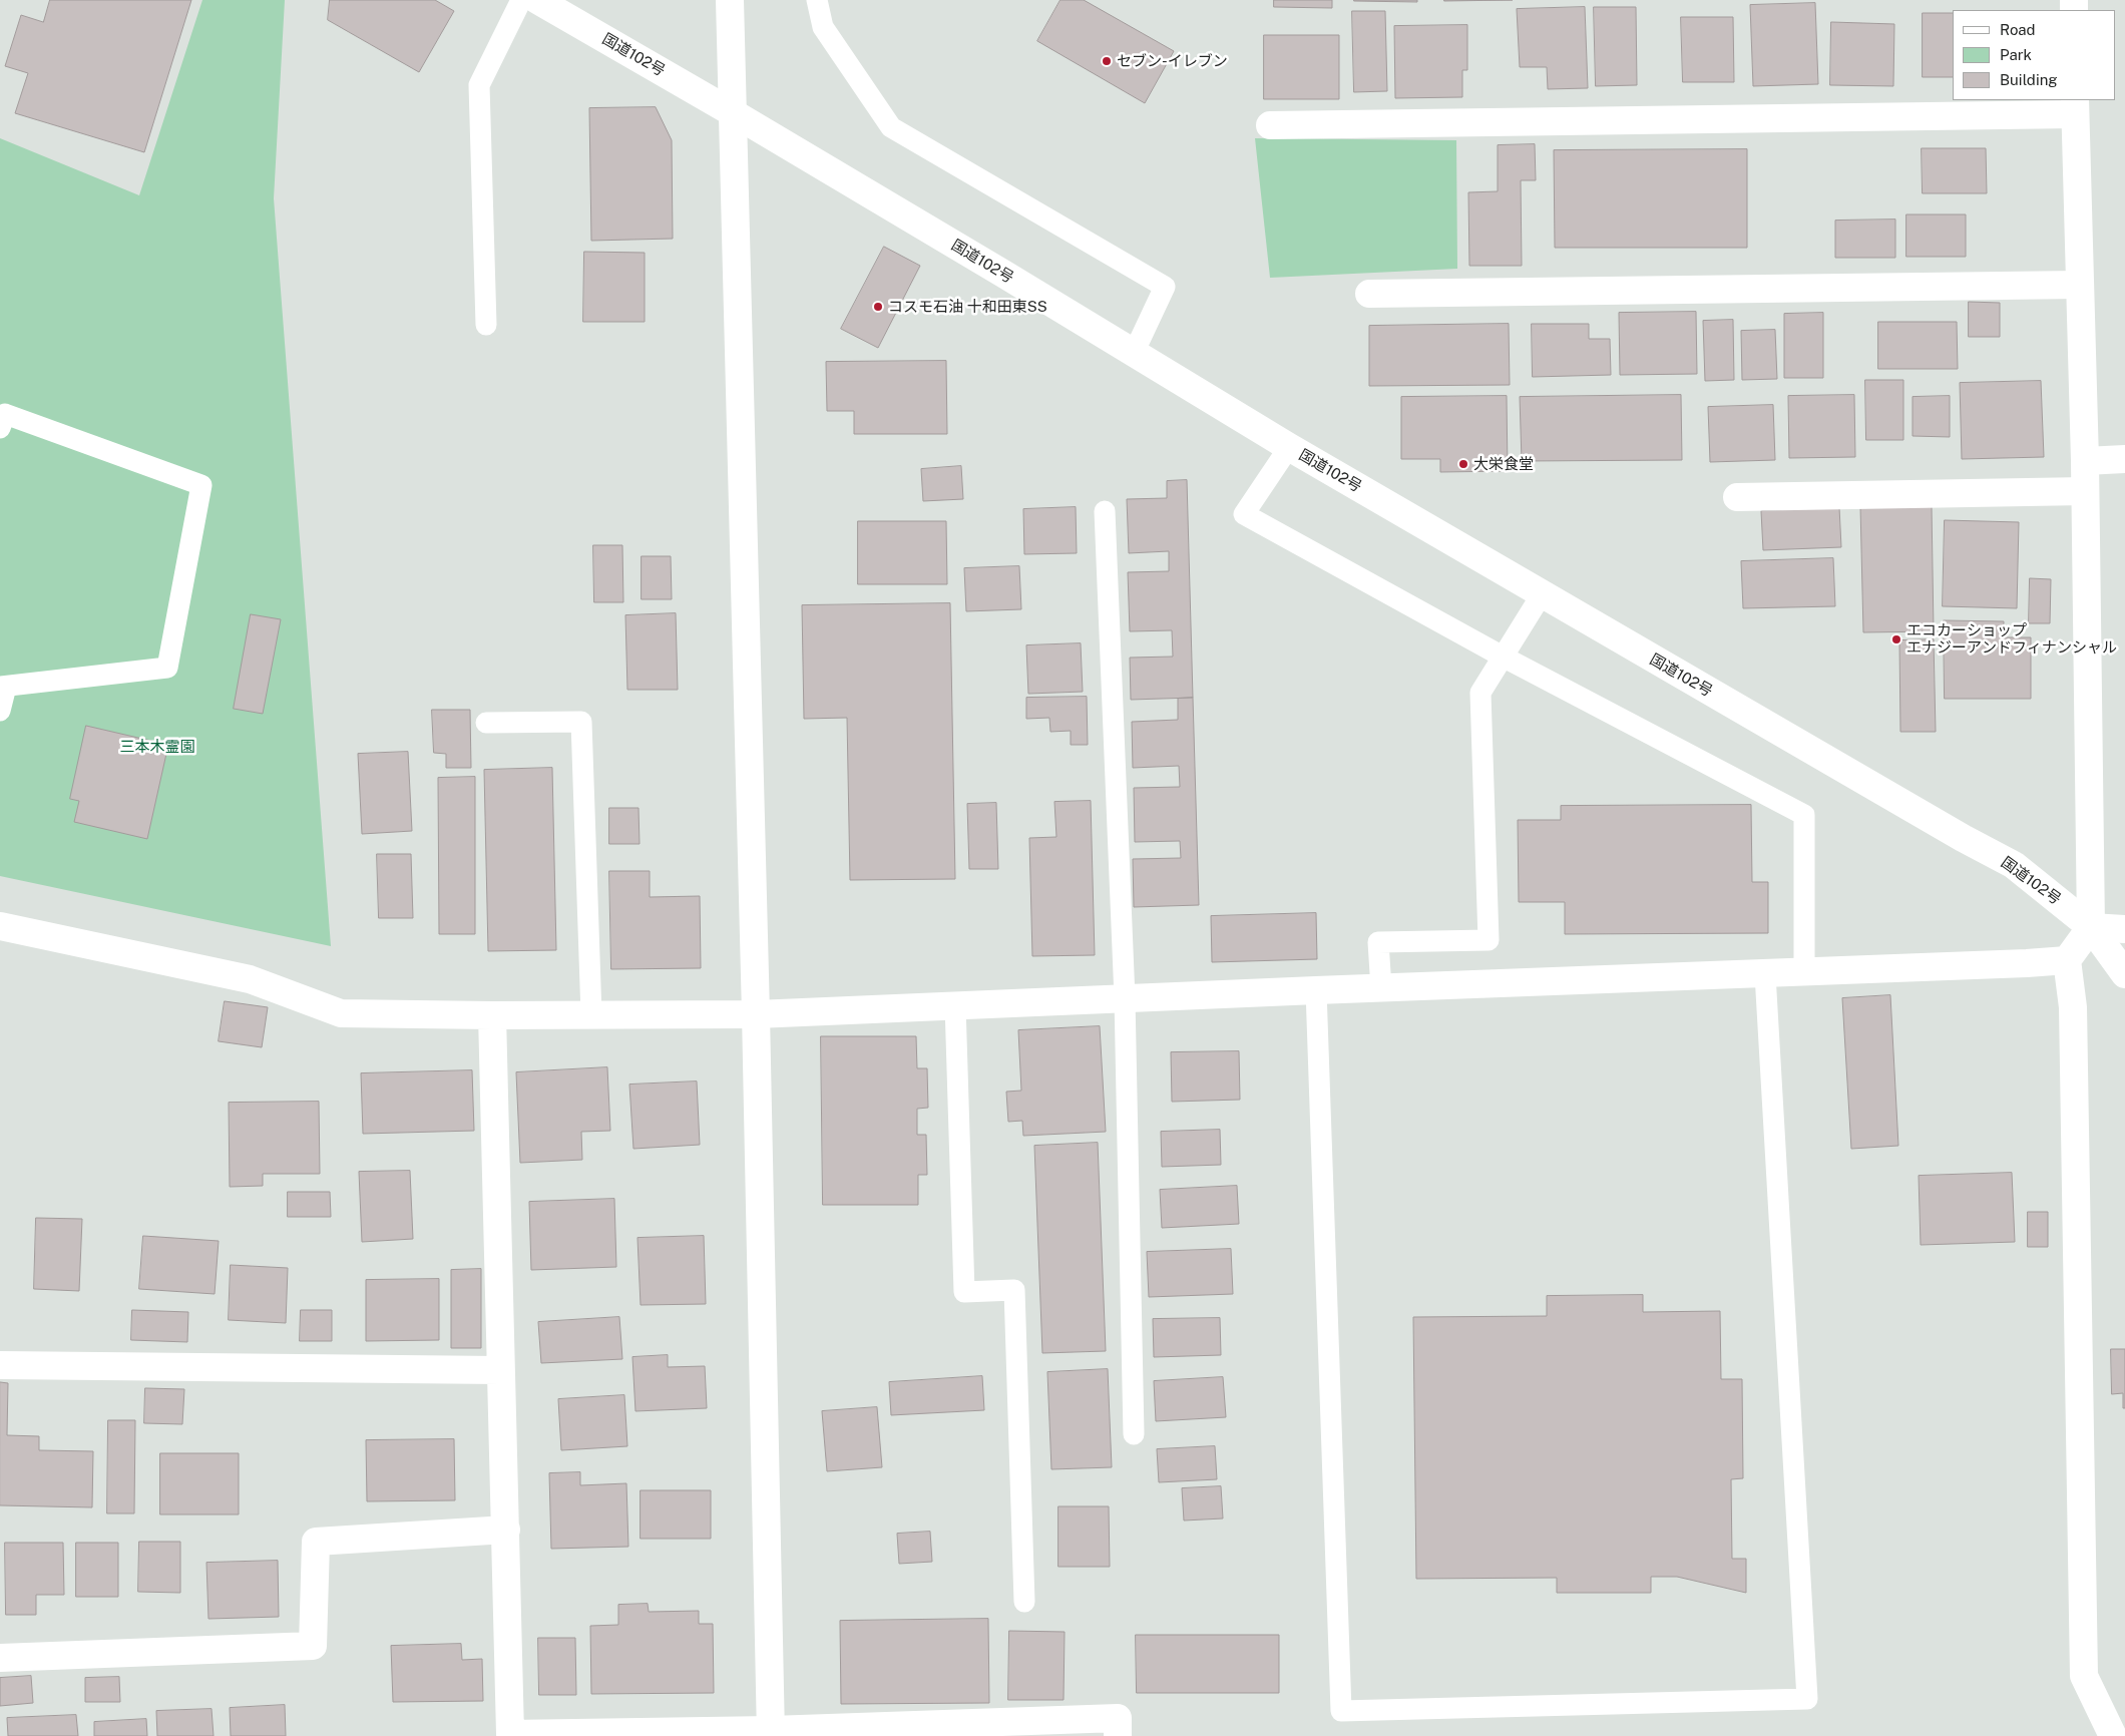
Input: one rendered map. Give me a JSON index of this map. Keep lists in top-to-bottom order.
{
  "streets": {
    "main road": ["国道102号"]
  },
  "parks": ["三本木霊園"],
  "places": [
    "セブン-イレブン",
    "コスモ石油 十和田東SS",
    "大栄食堂",
    "エコカーショップ エナジーアンドフィナンシャル"
  ],
  "legend": ["Road", "Park", "Building"]
}
